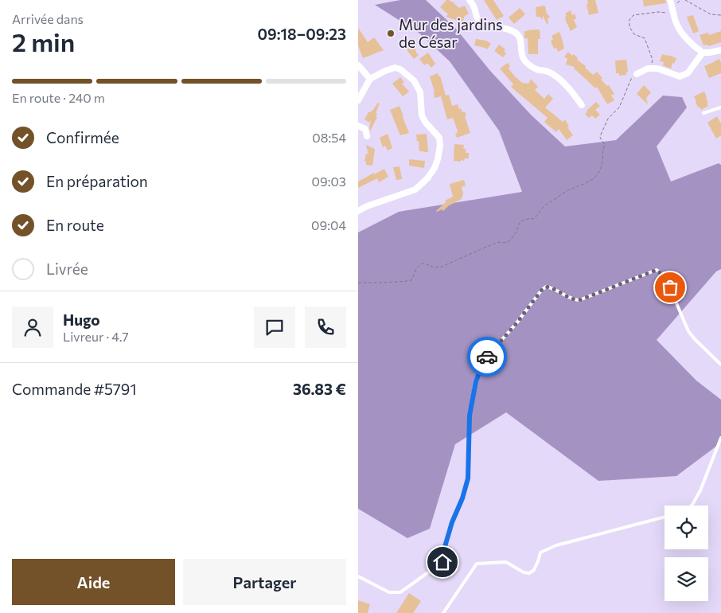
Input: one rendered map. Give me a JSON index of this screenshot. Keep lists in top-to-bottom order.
{
  "places": ["Mur des jardins de César"],
  "page": {
    "heading": ["2 min", "Arrivée dans", "09:18–09:23"],
    "panel": [
      "Hugo",
      "Livreur · 4.7",
      "Commande #5791",
      "36.83 €"
    ],
    "bar": "En route · 240 m",
    "list": [
      ["Confirmée", "08:54"],
      ["En préparation", "09:03"],
      ["En route", "09:04"],
      "Livrée"
    ],
    "buttons": ["Aide", "Partager"]
  }
}
